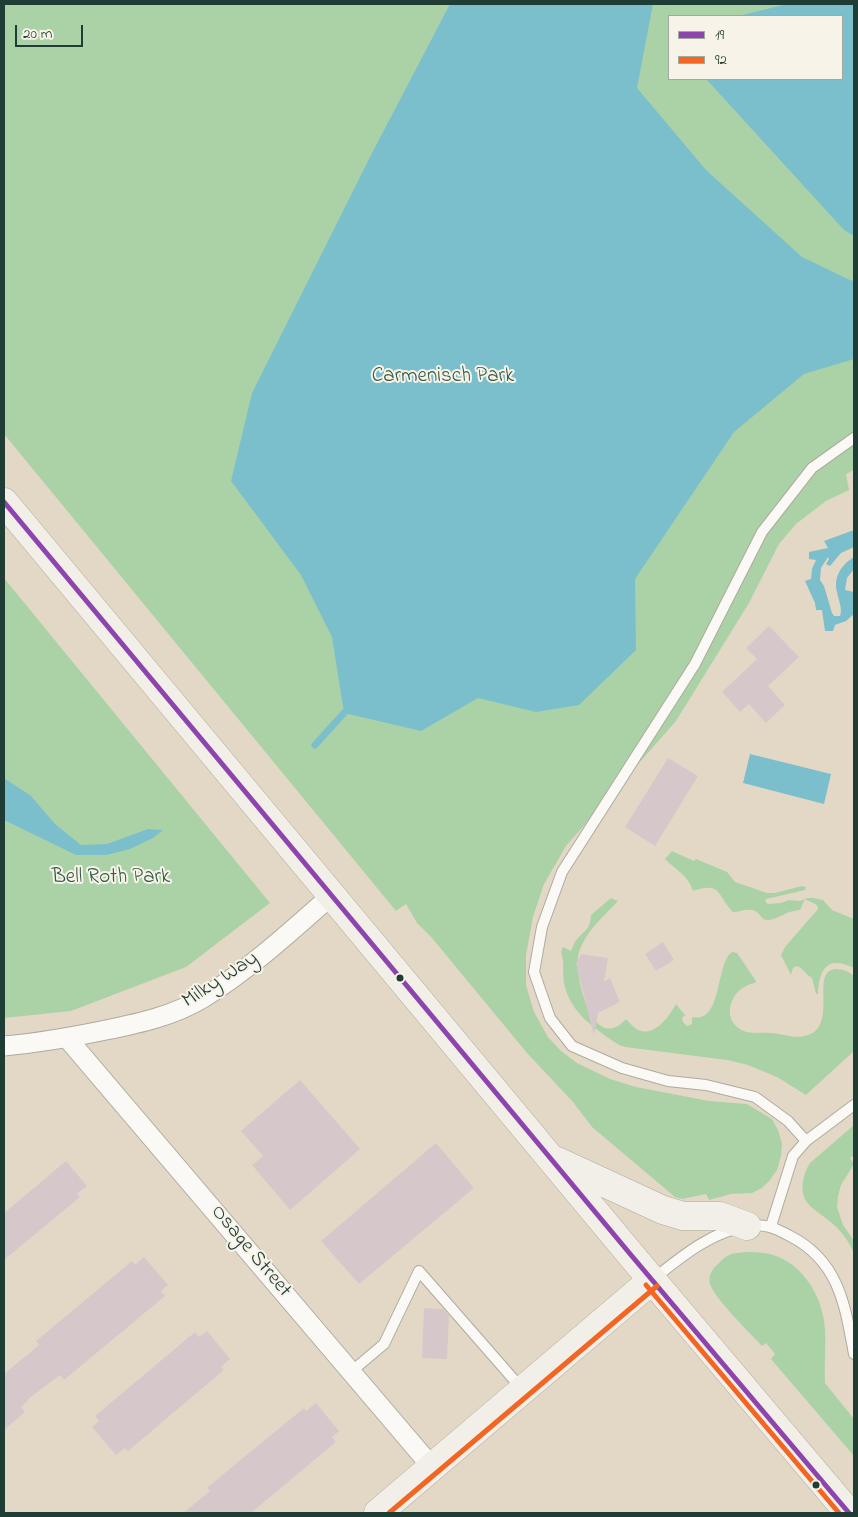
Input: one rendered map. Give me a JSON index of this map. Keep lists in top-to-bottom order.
{
  "streets": {
    "street": ["Milky Way", "Osage Street"]
  },
  "crossings": [
    ["Milky Way", "Osage Street"]
  ],
  "parks": ["Carmenisch Park", "Bell Roth Park"],
  "lines": ["transit line 19", "transit line 92"],
  "legend": ["19", "92"],
  "scale_bar": "20 m"
}
